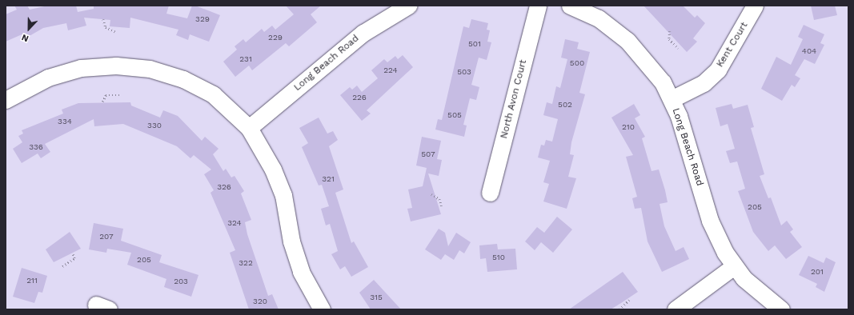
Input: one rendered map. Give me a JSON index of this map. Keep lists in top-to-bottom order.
{
  "streets": {
    "street": ["Kent Court", "Long Beach Road", "North Avon Court"]
  },
  "crossings": [
    ["Kent Court", "Long Beach Road"]
  ],
  "house_numbers": [
    "329",
    "229",
    "501",
    "404",
    "231",
    "500",
    "224",
    "503",
    "226",
    "502",
    "505",
    "334",
    "330",
    "210",
    "336",
    "507",
    "321",
    "326",
    "205",
    "324",
    "207",
    "510",
    "205",
    "322",
    "201",
    "211",
    "203",
    "315",
    "320"
  ],
  "north": "bottom"
}
